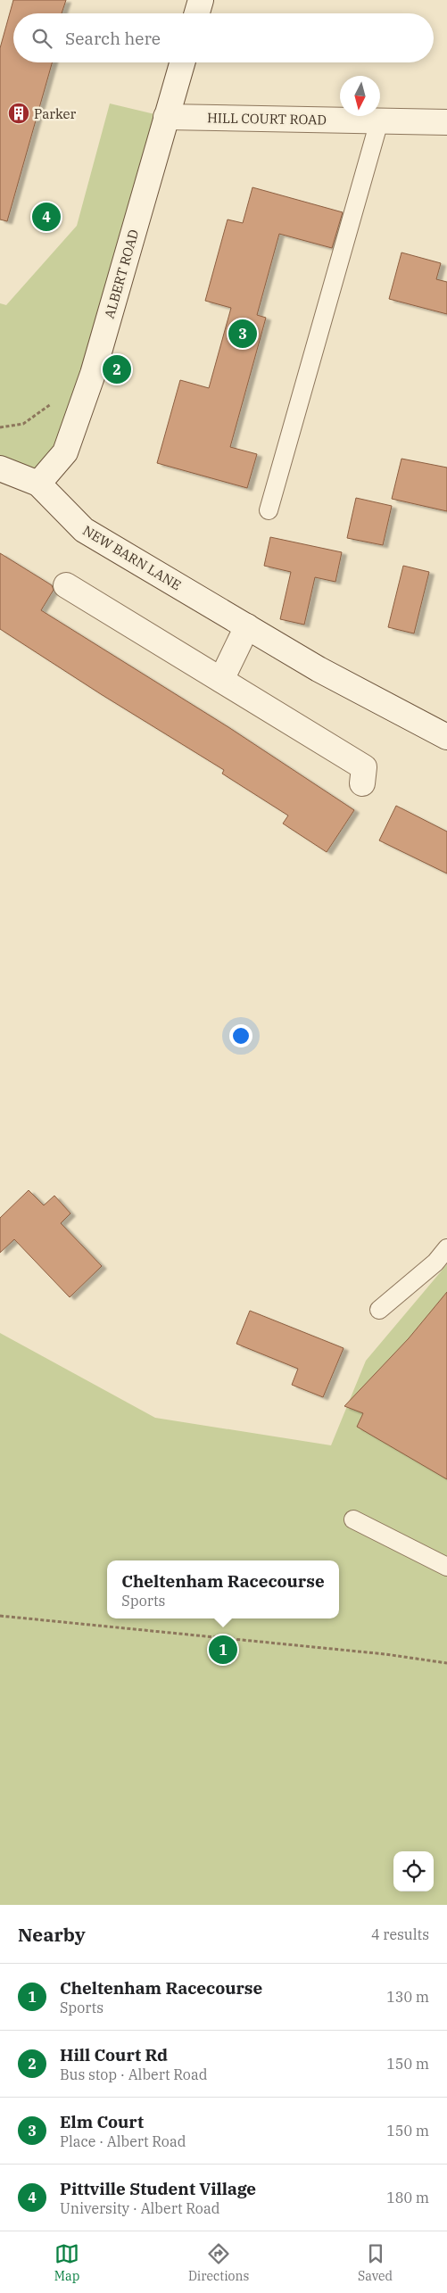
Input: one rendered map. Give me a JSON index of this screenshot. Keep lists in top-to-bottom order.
{
  "streets": {
    "street": ["HILL COURT ROAD", "ALBERT ROAD", "NEW BARN LANE"]
  },
  "crossings": [
    ["HILL COURT ROAD", "ALBERT ROAD"],
    ["ALBERT ROAD", "NEW BARN LANE"]
  ],
  "places": {
    "building": ["Parker"]
  },
  "north": "bottom",
  "page": {
    "search": "Search here",
    "pins": [
      "4",
      "3",
      "2",
      "1"
    ],
    "popup": ["Cheltenham Racecourse", "Sports"],
    "heading": ["Nearby", "4 results"],
    "list": [
      {
        "mark": "1",
        "name": "Cheltenham Racecourse",
        "note": "Sports",
        "value": "130 m"
      },
      {
        "mark": "2",
        "name": "Hill Court Rd",
        "note": "Bus stop · Albert Road",
        "value": "150 m"
      },
      {
        "mark": "3",
        "name": "Elm Court",
        "note": "Place · Albert Road",
        "value": "150 m"
      },
      {
        "mark": "4",
        "name": "Pittville Student Village",
        "note": "University · Albert Road",
        "value": "180 m"
      }
    ],
    "nav": ["Map", "Directions", "Saved"]
  }
}
